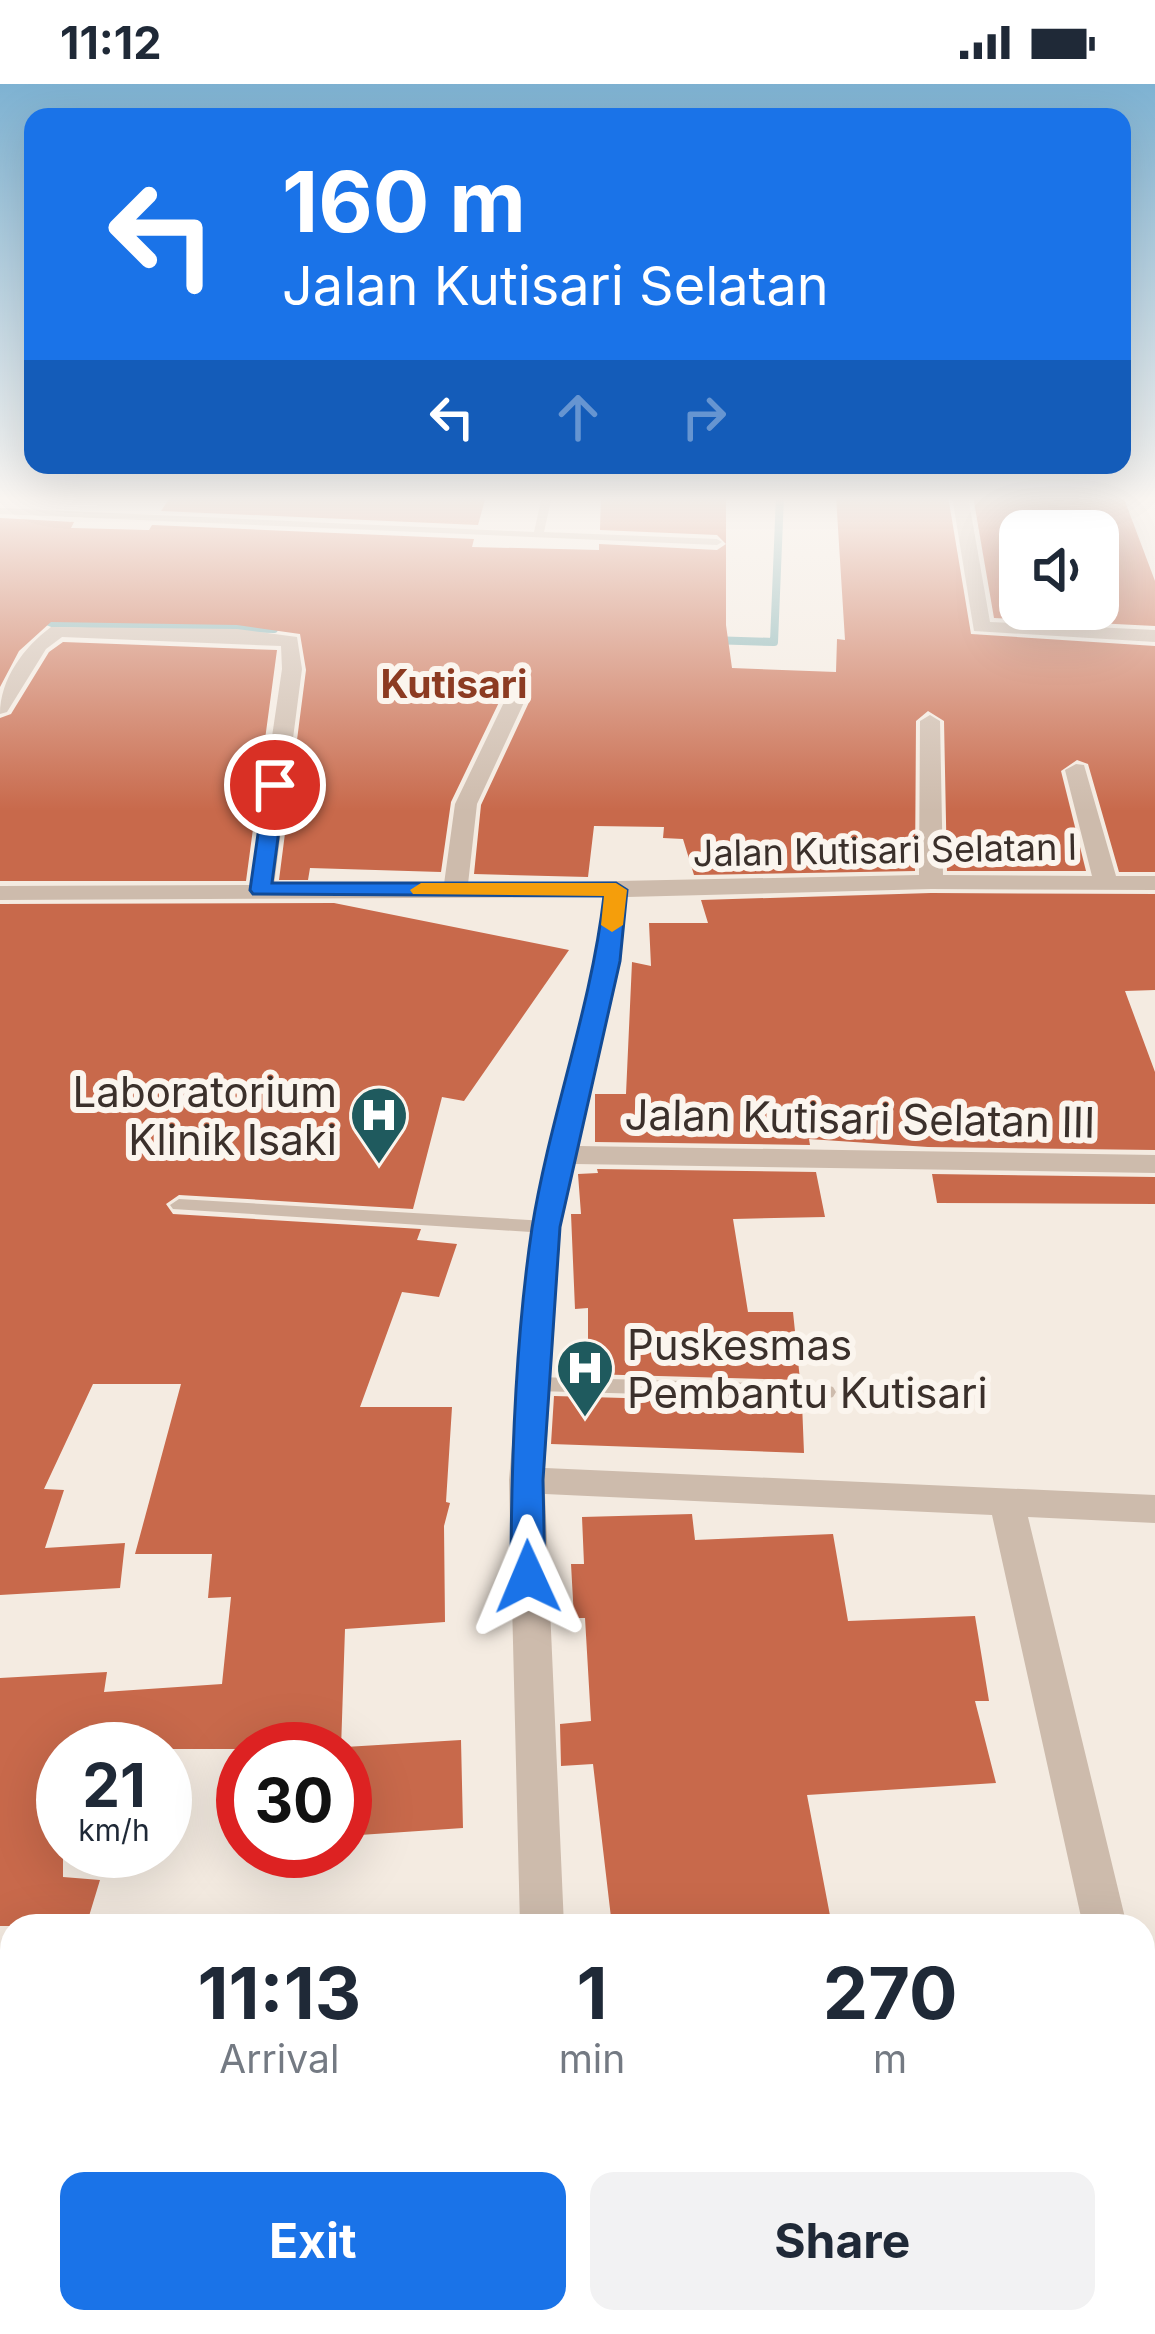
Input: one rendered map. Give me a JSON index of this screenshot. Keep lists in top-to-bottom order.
{
  "streets": {
    "street": ["Jalan Kutisari Selatan I", "Jalan Kutisari Selatan III"]
  },
  "districts": ["Kutisari"],
  "places": {
    "hospital": ["Laboratorium Klinik Isaki", "Puskesmas Pembantu Kutisari"]
  },
  "page": {
    "status": "11:12",
    "turn": ["160 m", "Jalan Kutisari Selatan"],
    "speed": "21 km/h",
    "limit": "30",
    "eta": [
      "11:13",
      "Arrival",
      "1",
      "min",
      "270",
      "m"
    ],
    "buttons": ["Exit", "Share"]
  }
}
